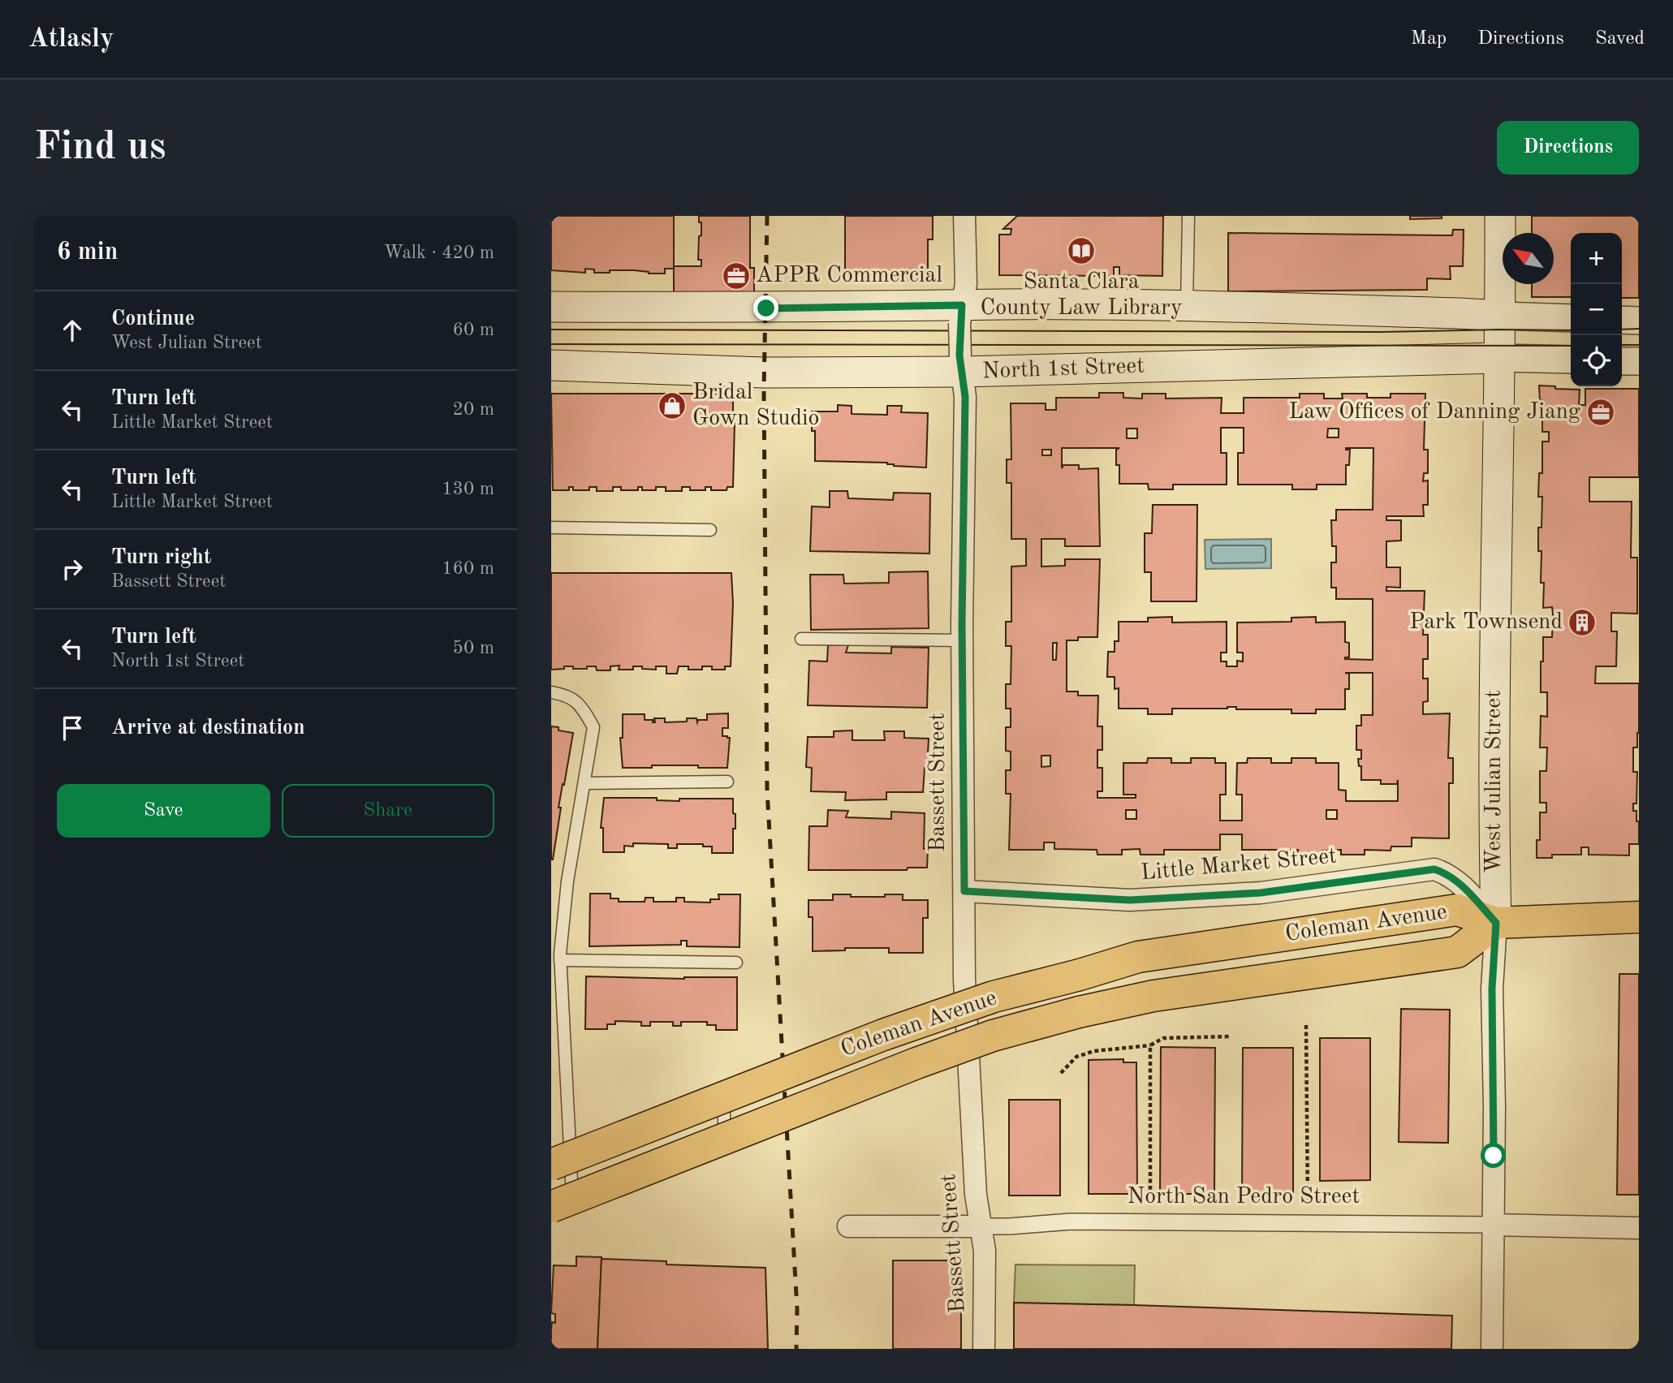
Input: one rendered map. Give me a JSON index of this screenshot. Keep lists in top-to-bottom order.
{
  "streets": {
    "main road": ["North 1st Street", "West Julian Street", "Coleman Avenue"],
    "street": ["Bassett Street", "Little Market Street", "North San Pedro Street"]
  },
  "crossings": [
    ["North 1st Street", "West Julian Street"],
    ["North 1st Street", "Bassett Street"],
    ["West Julian Street", "Little Market Street"],
    ["West Julian Street", "Coleman Avenue"],
    ["West Julian Street", "North San Pedro Street"],
    ["Bassett Street", "Little Market Street"],
    ["Bassett Street", "North San Pedro Street"],
    ["Little Market Street", "Coleman Avenue"]
  ],
  "places": {
    "library": ["Santa Clara County Law Library"],
    "office": ["APPR Commercial", "Law Offices of Danning Jiang"],
    "shop": ["Bridal Gown Studio"],
    "building": ["Park Townsend"]
  },
  "north": "top left",
  "page": {
    "header": "Atlasly",
    "nav": ["Map", "Directions", "Saved"],
    "buttons": [
      "Directions",
      ["Save", "Share"]
    ],
    "title": "Find us",
    "heading": ["6 min", "Walk · 420 m"],
    "map_buttons": ["+", "−"],
    "list": [
      ["Continue", "West Julian Street", "60 m"],
      ["Turn left", "Little Market Street", "20 m"],
      ["Turn left", "Little Market Street", "130 m"],
      ["Turn right", "Bassett Street", "160 m"],
      ["Turn left", "North 1st Street", "50 m"],
      "Arrive at destination"
    ]
  }
}
